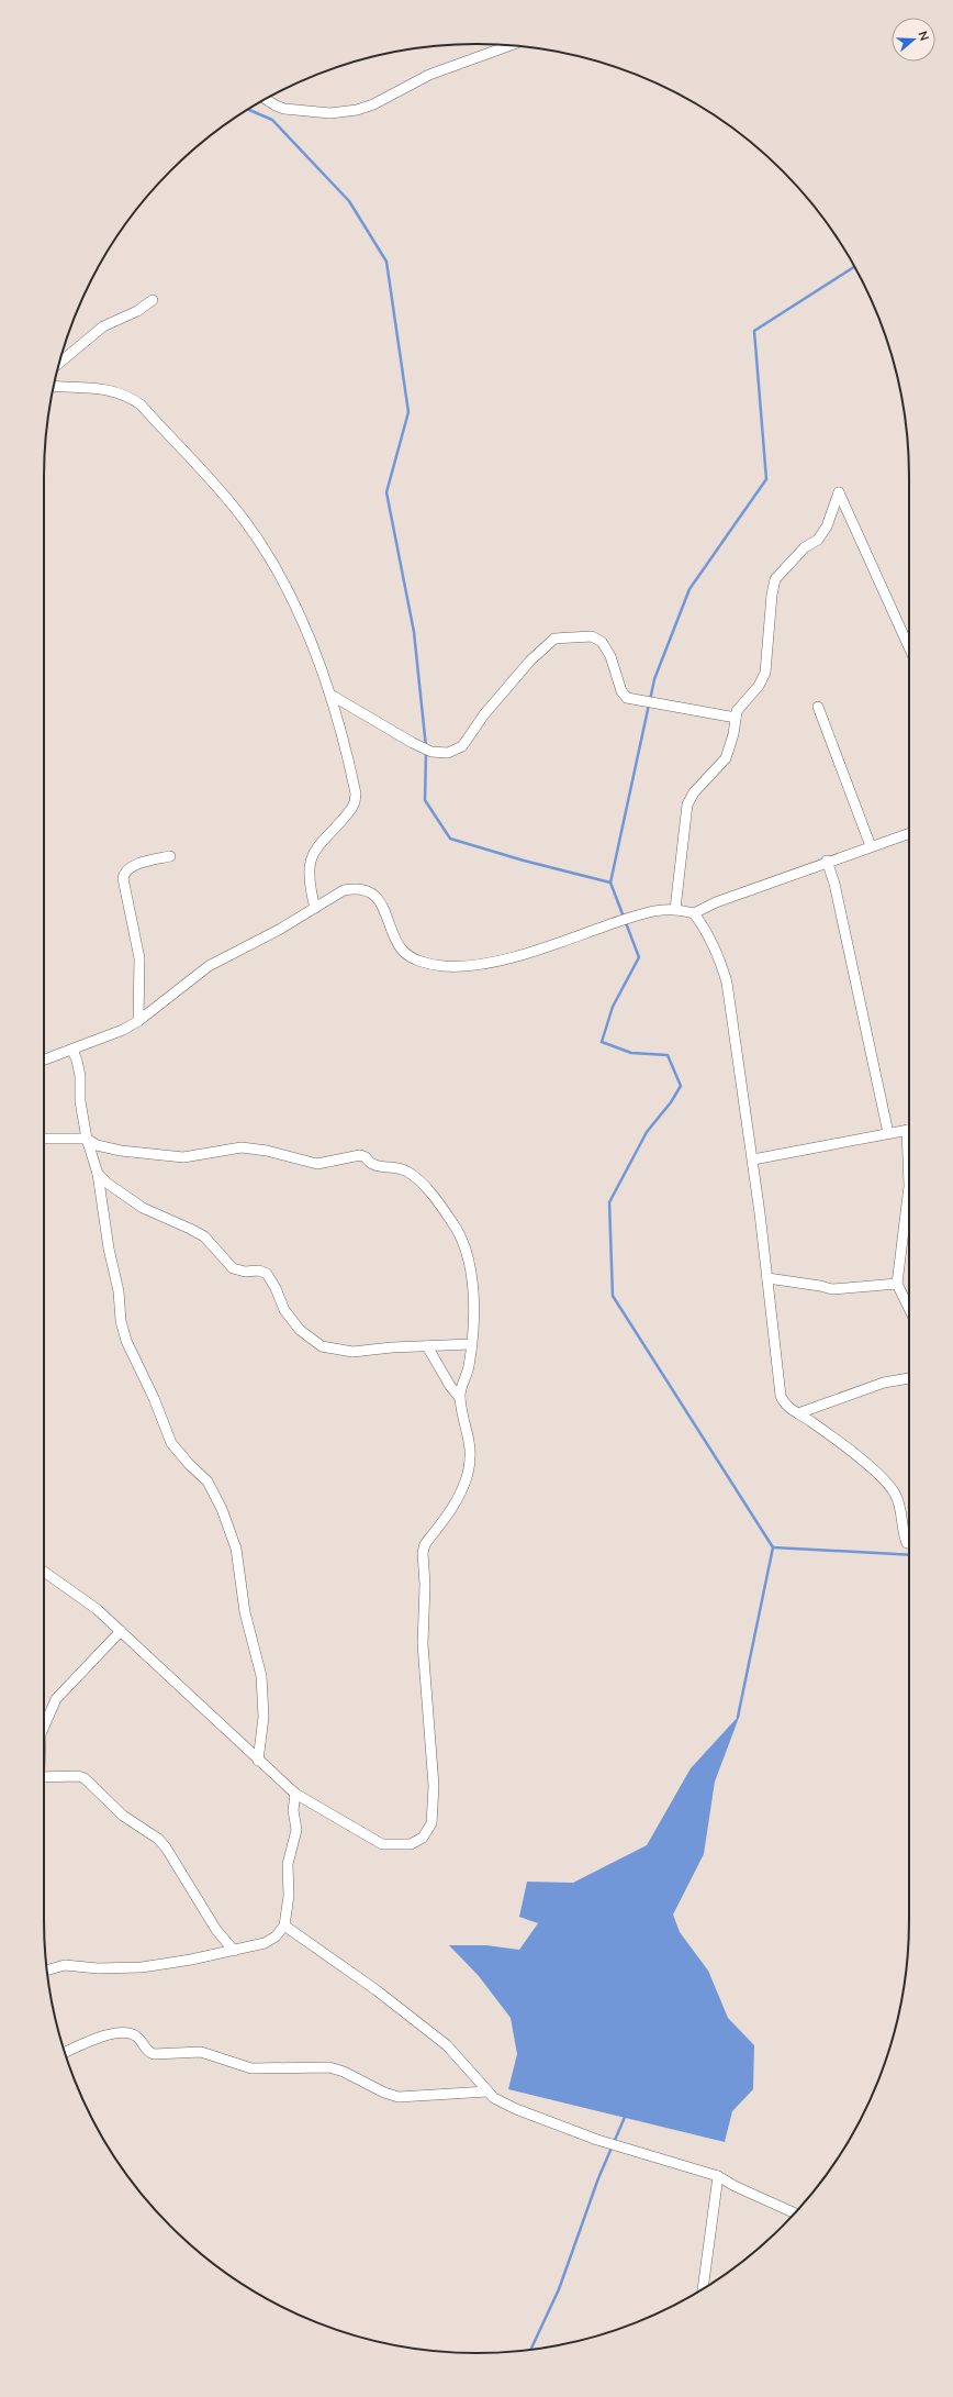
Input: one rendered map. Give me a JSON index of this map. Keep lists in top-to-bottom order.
{
  "north": "right"
}
